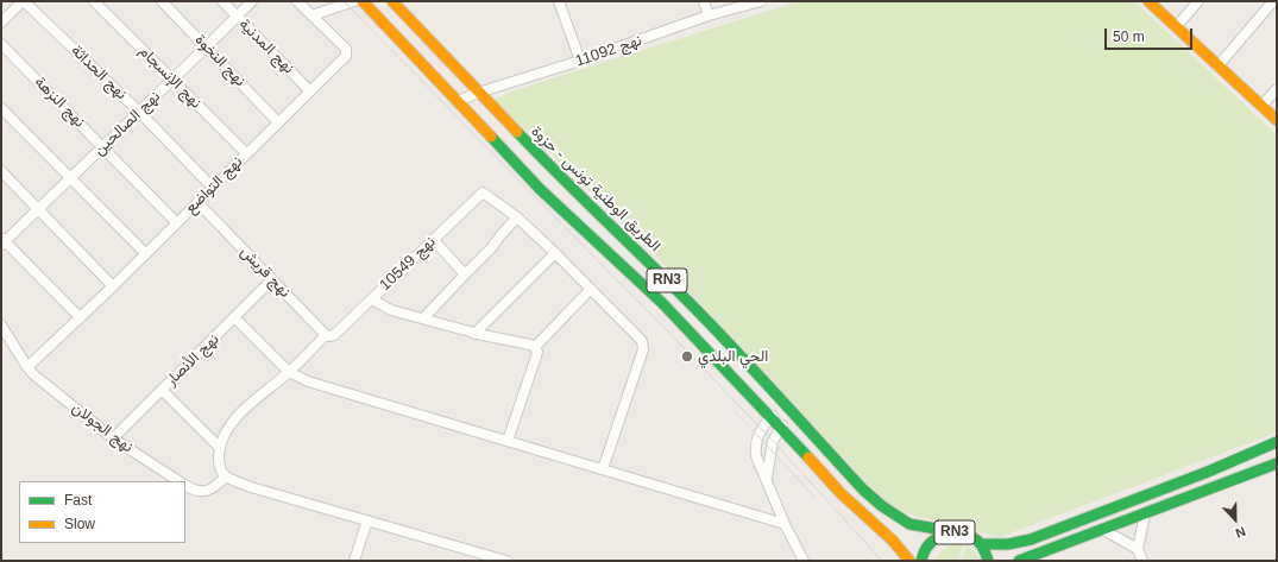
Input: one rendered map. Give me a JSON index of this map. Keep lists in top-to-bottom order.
{
  "streets": {
    "main road": ["الطريق الوطنية تونس - حزوة", "RN3"],
    "street": [
      "نهج المدنية",
      "نهج 11092",
      "نهج النخوة",
      "نهج الحداثة",
      "نهج الإنسجام",
      "نهج النزهة",
      "نهج الصالحين",
      "نهج التواضع",
      "نهج 10549",
      "نهج قريش",
      "نهج الأنصار",
      "نهج الجولان"
    ]
  },
  "crossings": [
    ["نهج المدنية", "نهج الصالحين"],
    ["نهج المدنية", "نهج التواضع"],
    ["نهج 11092", "الطريق الوطنية تونس - حزوة"],
    ["نهج 11092", "RN3"],
    ["نهج النخوة", "نهج الصالحين"],
    ["نهج النخوة", "نهج التواضع"],
    ["نهج الحداثة", "نهج الصالحين"],
    ["نهج الحداثة", "نهج التواضع"],
    ["نهج الإنسجام", "نهج الصالحين"],
    ["نهج الإنسجام", "نهج التواضع"],
    ["نهج النزهة", "نهج الصالحين"],
    ["نهج النزهة", "نهج التواضع"],
    ["نهج التواضع", "نهج قريش"],
    ["نهج التواضع", "نهج الجولان"],
    ["الطريق الوطنية تونس - حزوة", "RN3"],
    ["نهج 10549", "نهج قريش"],
    ["نهج قريش", "نهج الأنصار"],
    ["نهج الأنصار", "نهج الجولان"]
  ],
  "places": ["الحي البلدي"],
  "legend": ["Fast", "Slow"],
  "scale_bar": "50 m",
  "north": "bottom"
}
